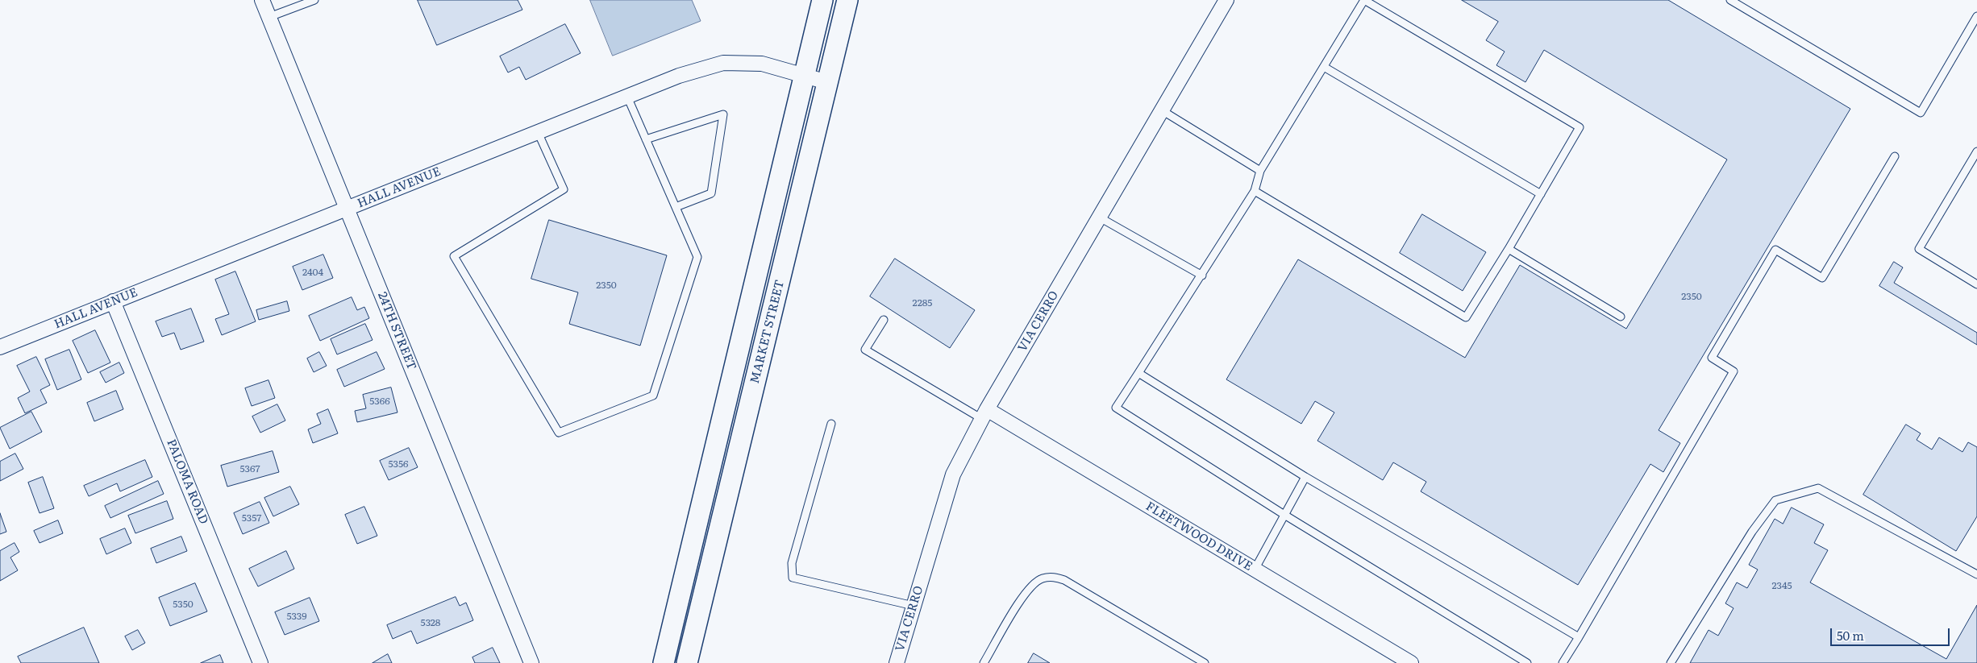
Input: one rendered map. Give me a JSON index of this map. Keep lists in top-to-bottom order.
{
  "streets": {
    "main road": ["MARKET STREET"],
    "street": [
      "HALL AVENUE",
      "VIA CERRO",
      "24TH STREET",
      "PALOMA ROAD",
      "FLEETWOOD DRIVE"
    ]
  },
  "crossings": [
    ["HALL AVENUE", "24TH STREET"],
    ["HALL AVENUE", "MARKET STREET"],
    ["HALL AVENUE", "PALOMA ROAD"],
    ["VIA CERRO", "FLEETWOOD DRIVE"]
  ],
  "house_numbers": [
    "2404",
    "2350",
    "2350",
    "2285",
    "5366",
    "5356",
    "5367",
    "5357",
    "2345",
    "5350",
    "5339",
    "5328"
  ],
  "scale_bar": "50 m"
}
